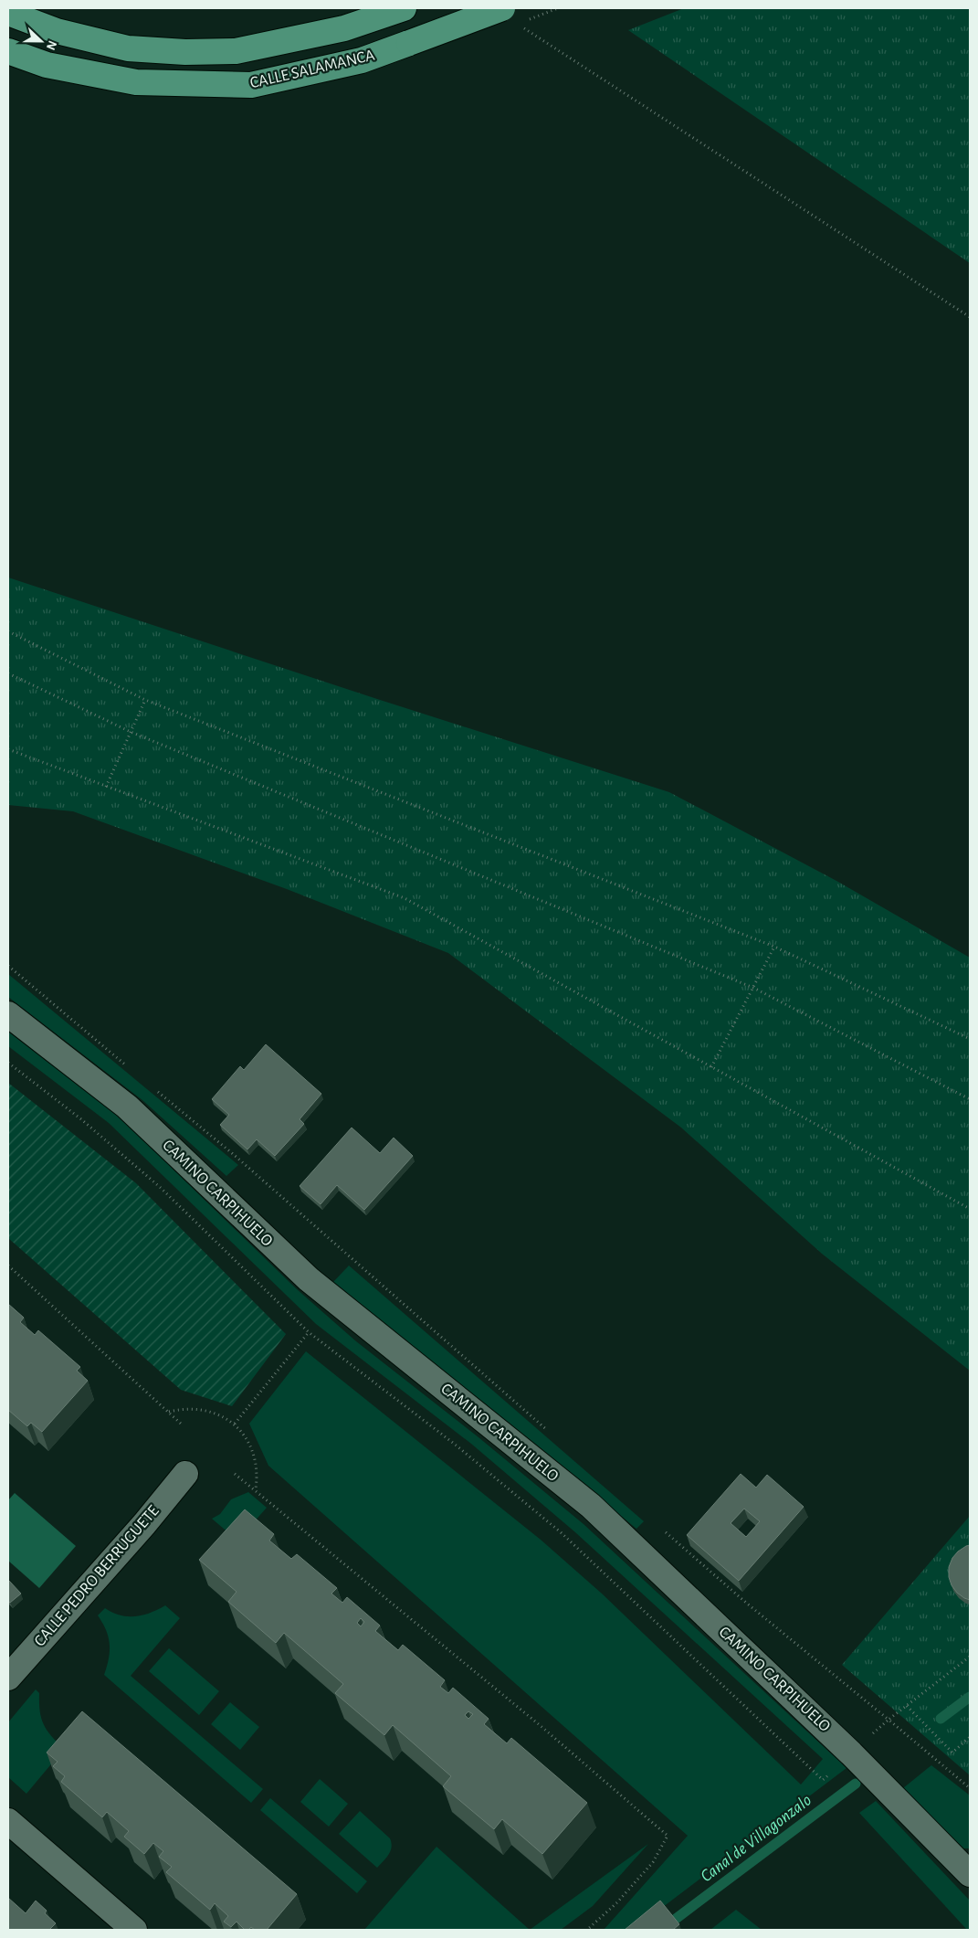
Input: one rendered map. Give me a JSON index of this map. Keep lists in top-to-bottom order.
{
  "streets": {
    "main road": ["CALLE SALAMANCA"],
    "street": ["CAMINO CARPIHUELO", "CALLE PEDRO BERRUGUETE"]
  },
  "water": ["Canal de Villagonzalo"],
  "north": "right"
}
